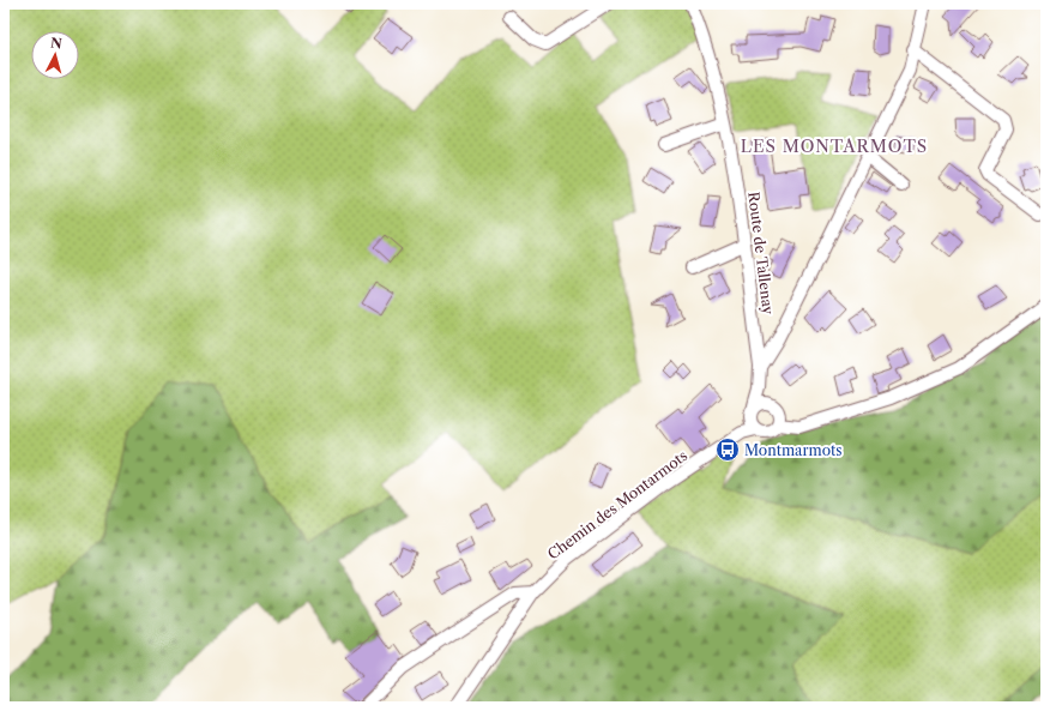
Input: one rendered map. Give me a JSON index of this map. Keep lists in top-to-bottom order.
{
  "streets": {
    "street": ["Route de Tallenay", "Chemin des Montarmots"]
  },
  "crossings": [
    ["Route de Tallenay", "Chemin des Montarmots"]
  ],
  "districts": ["LES MONTARMOTS"],
  "places": {
    "bus stop": ["Montmarmots"]
  },
  "north": "top"
}
